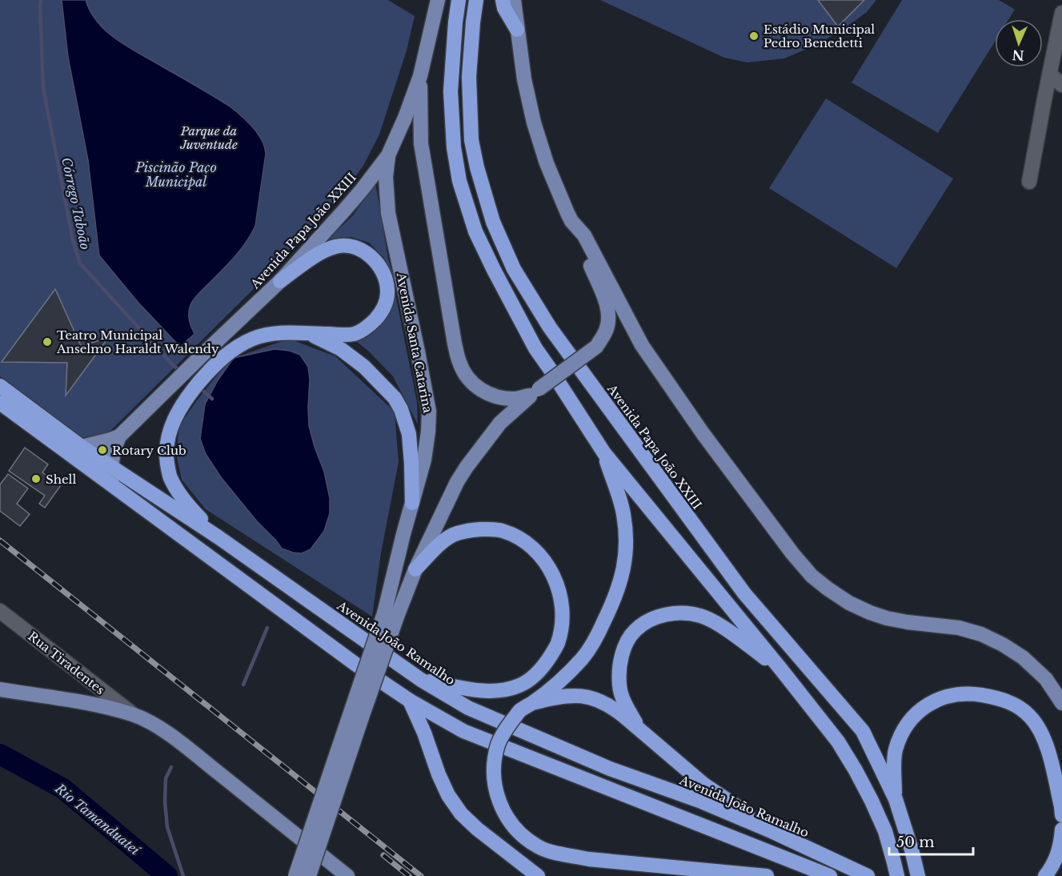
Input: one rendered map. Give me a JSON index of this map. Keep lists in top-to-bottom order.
{
  "streets": {
    "highway": ["Avenida Papa João XXIII", "Avenida João Ramalho"],
    "main road": ["Avenida Santa Catarina"],
    "street": ["Rua Tiradentes"]
  },
  "crossings": [
    ["Avenida Papa João XXIII", "Avenida Santa Catarina"],
    ["Avenida Papa João XXIII", "Avenida João Ramalho"]
  ],
  "water": ["Piscinão Paço Municipal", "Córrego Taboão", "Rio Tamanduateí"],
  "parks": ["Parque da Juventude"],
  "places": [
    "Estádio Municipal Pedro Benedetti",
    "Teatro Municipal Anselmo Haraldt Walendy",
    "Rotary Club",
    "Shell"
  ],
  "scale_bar": "50 m",
  "north": "bottom"
}
